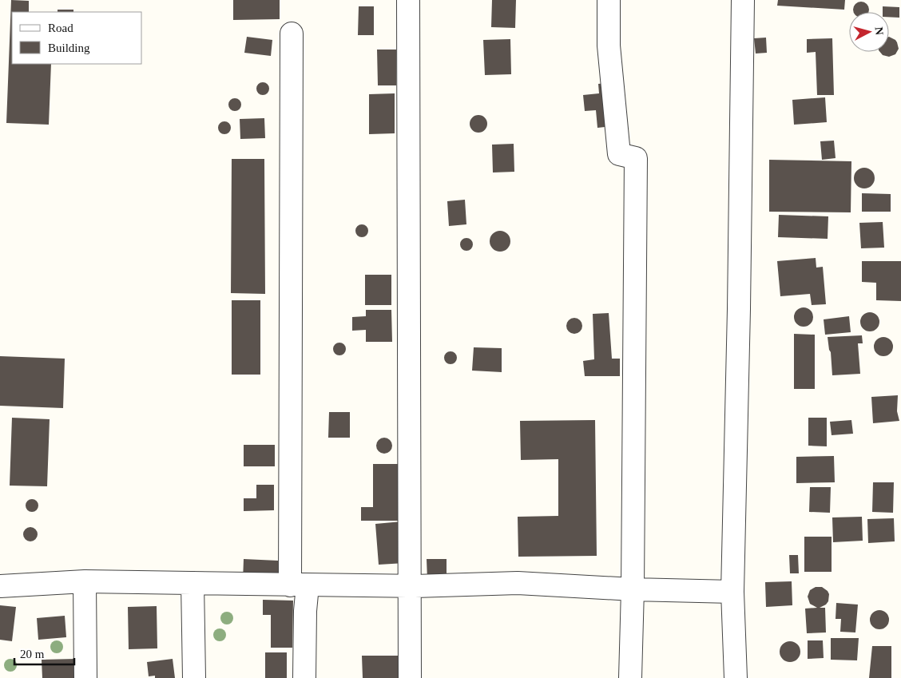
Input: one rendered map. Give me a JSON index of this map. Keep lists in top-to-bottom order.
{
  "legend": ["Road", "Building"],
  "scale_bar": "20 m",
  "north": "right"
}
